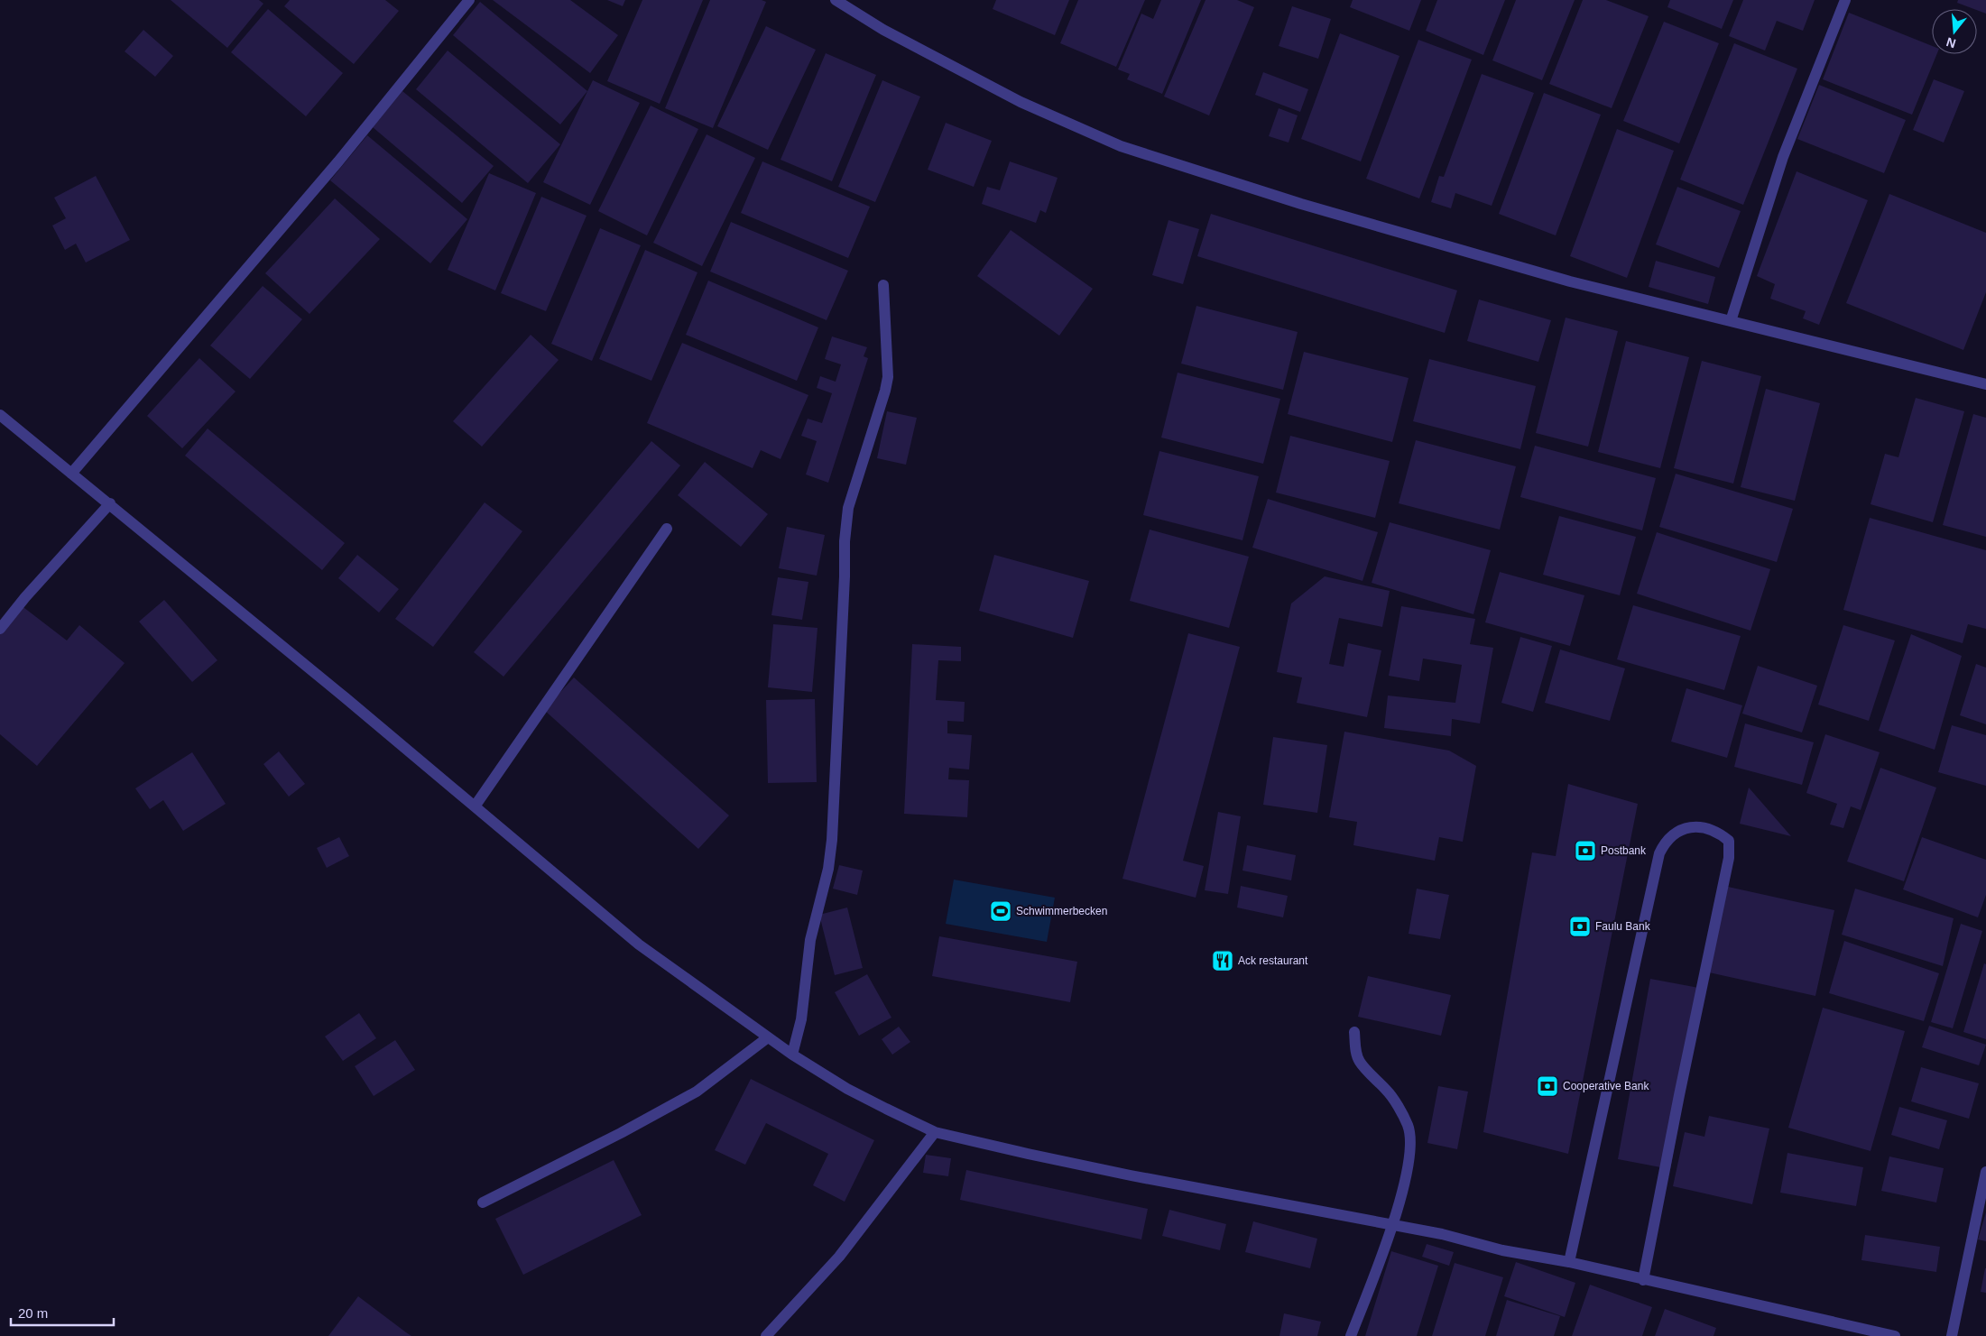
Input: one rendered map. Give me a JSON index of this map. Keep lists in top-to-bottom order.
{
  "places": {
    "bank": ["Postbank", "Faulu Bank", "Cooperative Bank"],
    "sports": ["Schwimmerbecken"],
    "restaurant": ["Ack restaurant"]
  },
  "scale_bar": "20 m",
  "north": "bottom"
}
